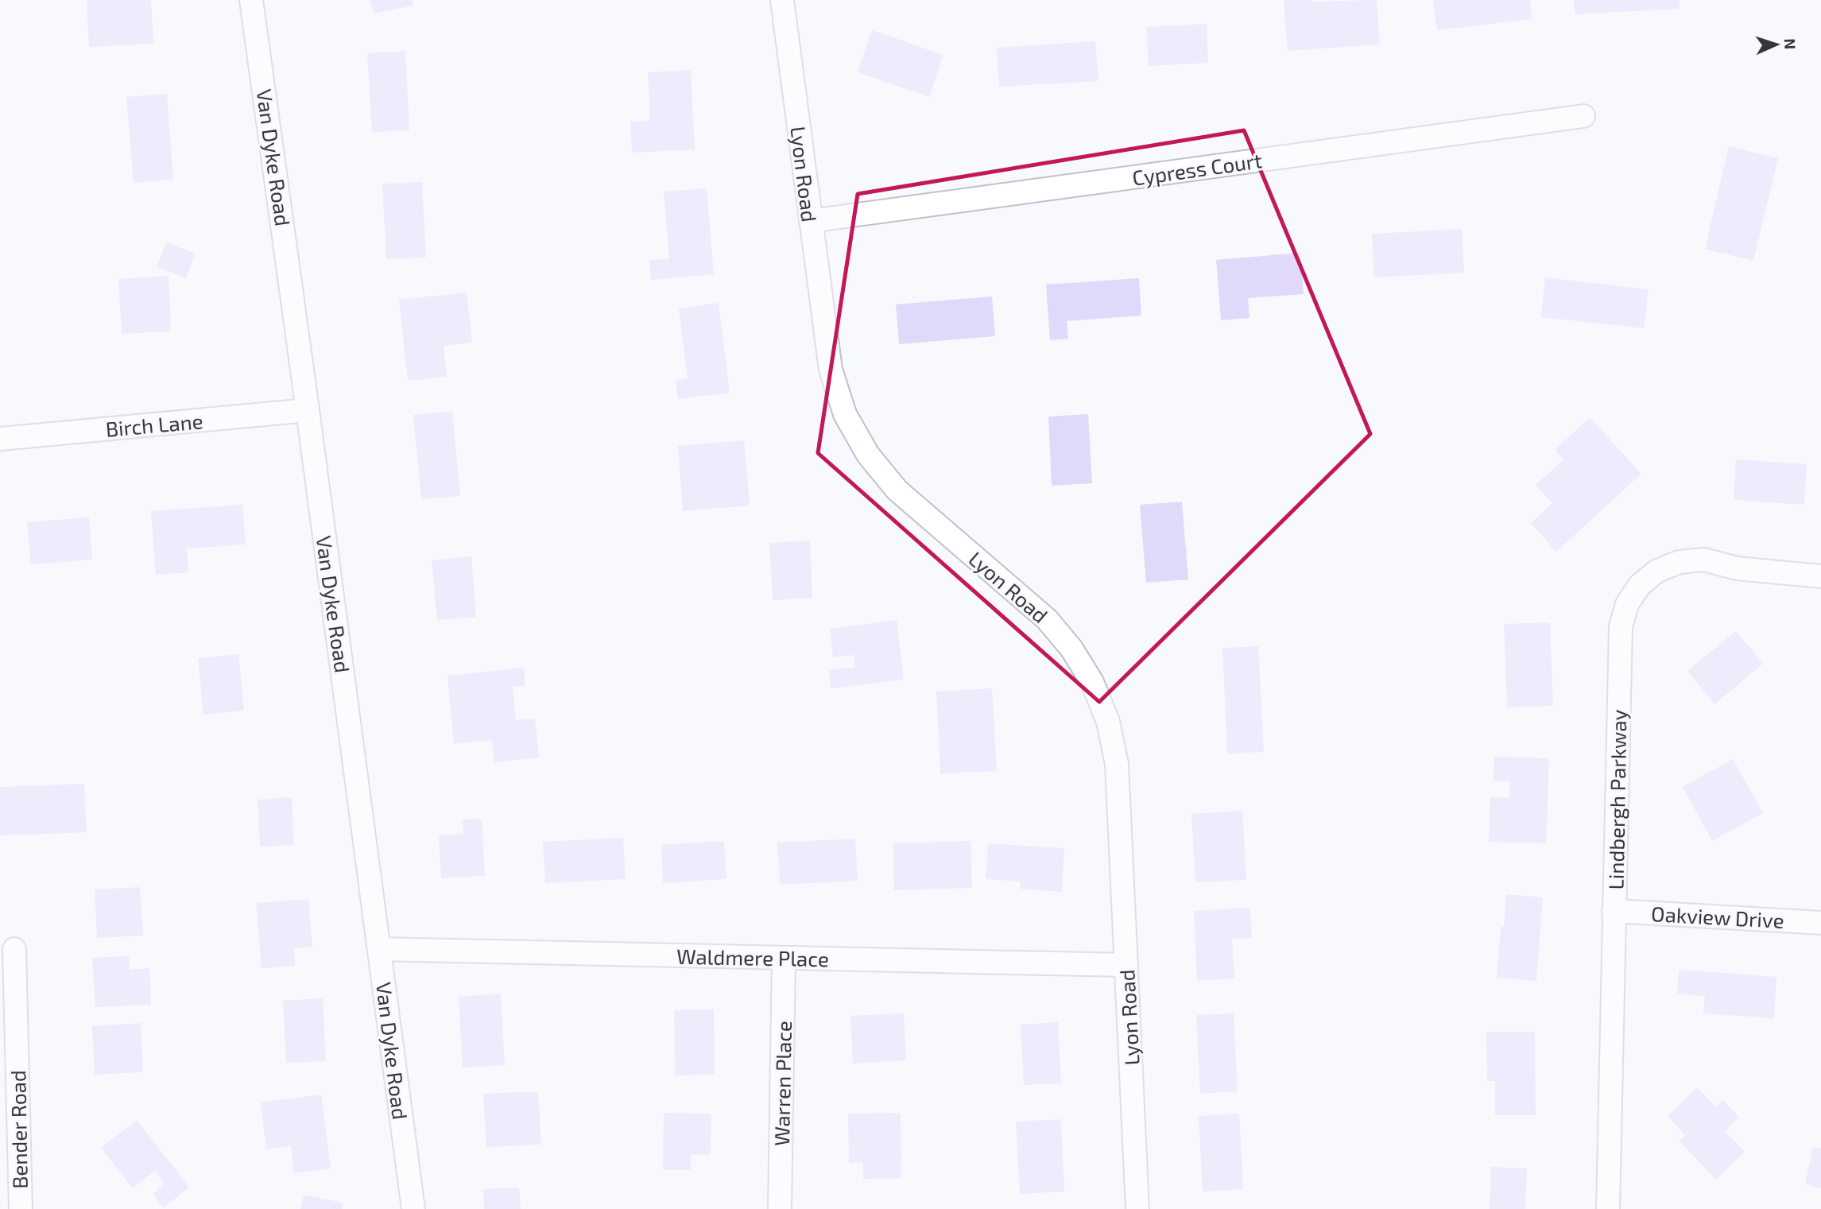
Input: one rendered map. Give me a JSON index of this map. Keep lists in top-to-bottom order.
{
  "streets": {
    "street": [
      "Van Dyke Road",
      "Cypress Court",
      "Lyon Road",
      "Birch Lane",
      "Lindbergh Parkway",
      "Oakview Drive",
      "Waldmere Place",
      "Warren Place",
      "Bender Road"
    ]
  },
  "crossings": [
    ["Van Dyke Road", "Birch Lane"],
    ["Van Dyke Road", "Waldmere Place"],
    ["Cypress Court", "Lyon Road"],
    ["Lyon Road", "Waldmere Place"],
    ["Lindbergh Parkway", "Oakview Drive"],
    ["Waldmere Place", "Warren Place"]
  ],
  "north": "right"
}
